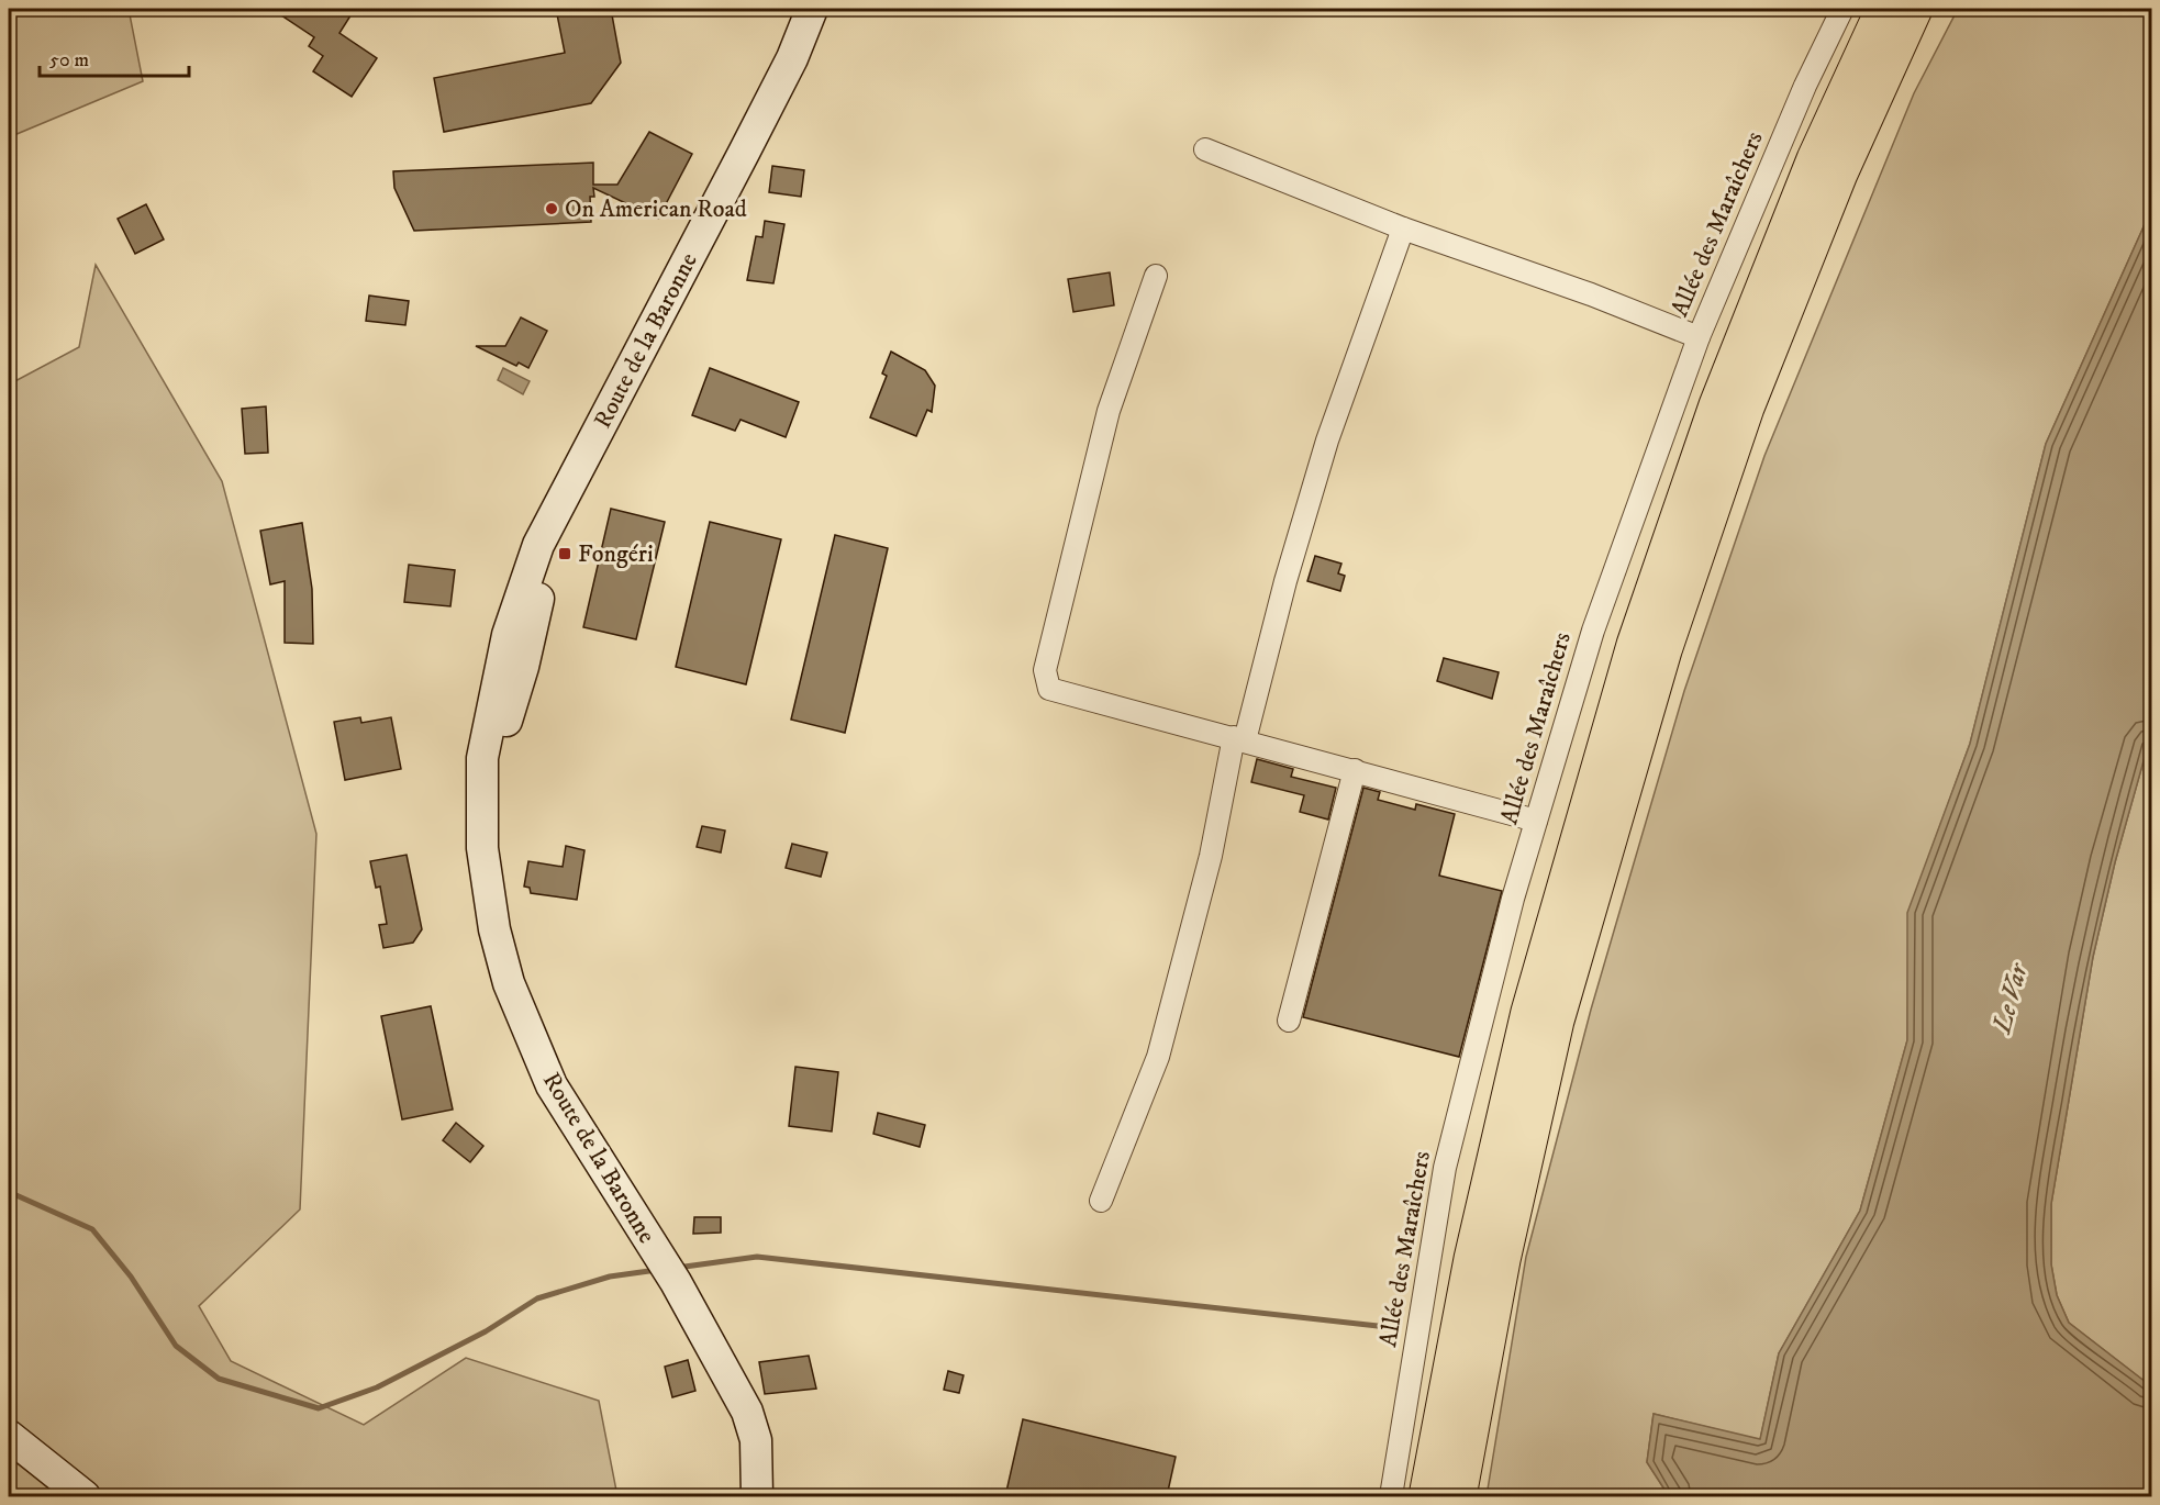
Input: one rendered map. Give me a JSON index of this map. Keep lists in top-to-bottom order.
{
  "streets": {
    "main road": ["Route de la Baronne"],
    "street": ["Allée des Maraîchers"]
  },
  "water": ["Le Var"],
  "places": {
    "other": ["On American Road"],
    "transit": ["Fongéri"]
  },
  "scale_bar": "50 m"
}
